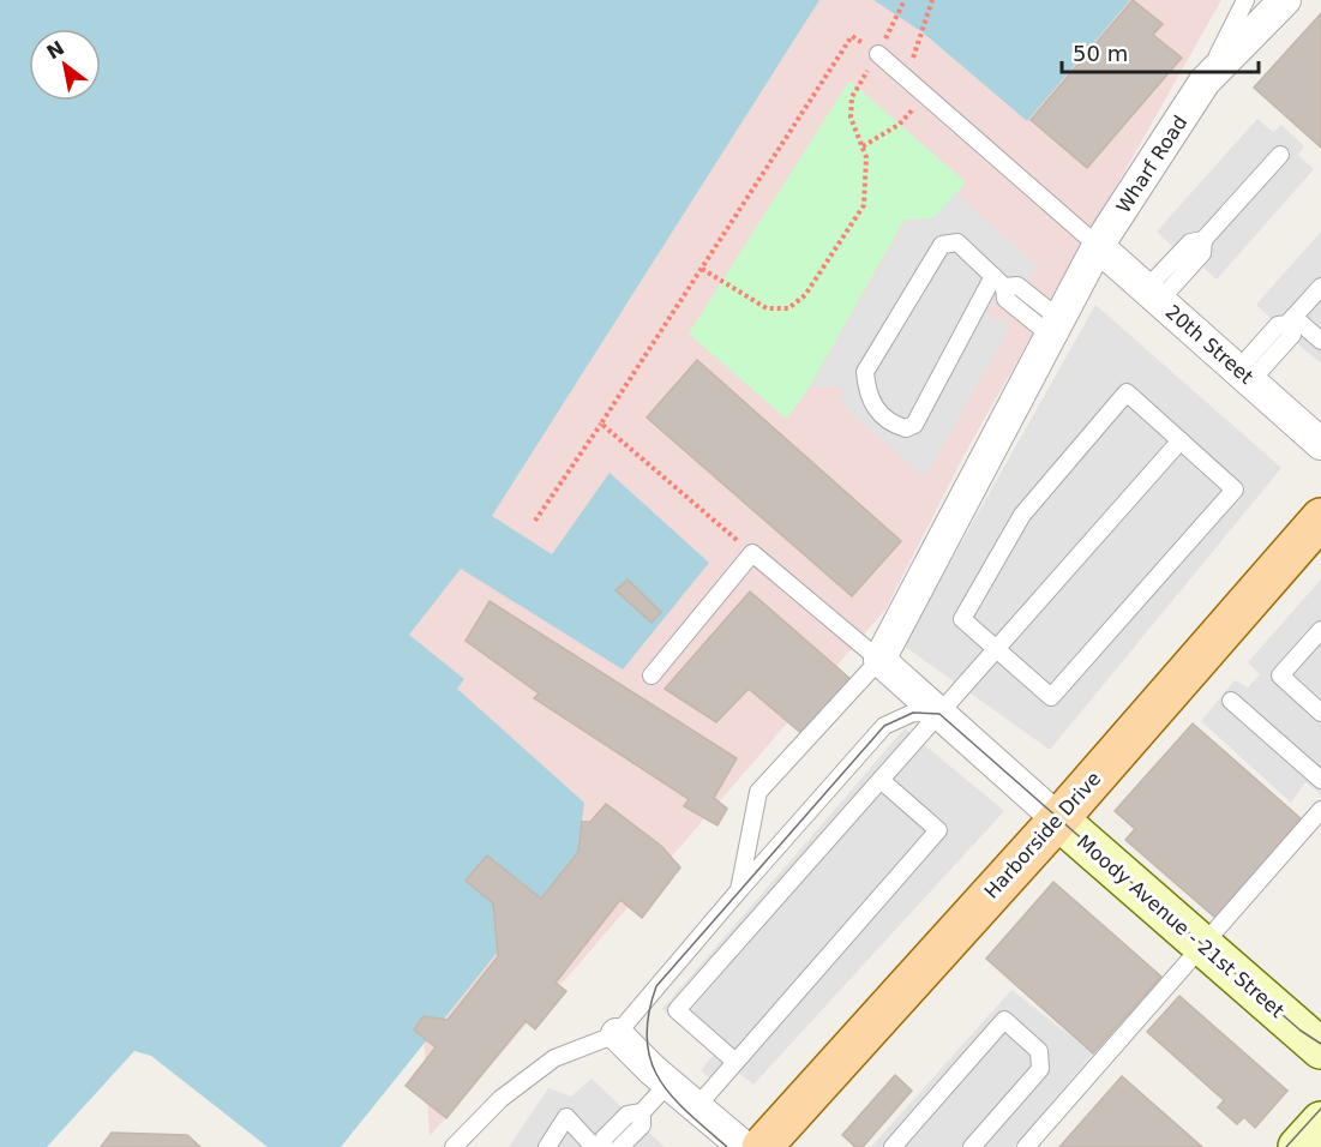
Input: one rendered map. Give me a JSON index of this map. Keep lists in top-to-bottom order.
{
  "streets": {
    "main road": ["Harborside Drive", "Moody Avenue - 21st Street"],
    "street": ["Wharf Road", "20th Street"]
  },
  "crossings": [
    ["Wharf Road", "20th Street"],
    ["Wharf Road", "Moody Avenue - 21st Street"],
    ["Harborside Drive", "Moody Avenue - 21st Street"]
  ],
  "scale_bar": "50 m",
  "north": "top left"
}
